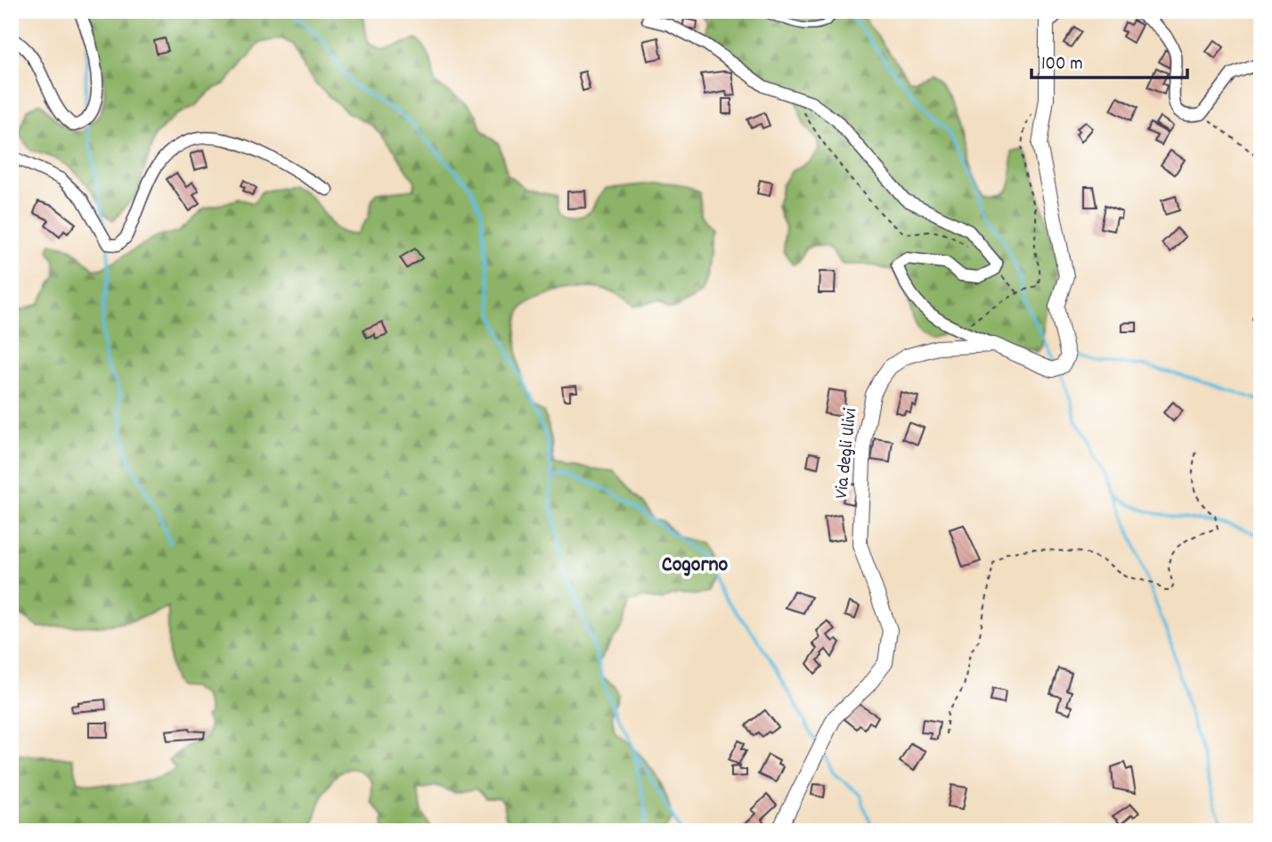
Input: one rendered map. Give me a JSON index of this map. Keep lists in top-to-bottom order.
{
  "streets": {
    "street": ["Via degli Ulivi"]
  },
  "districts": ["Cogorno"],
  "scale_bar": "100 m"
}
